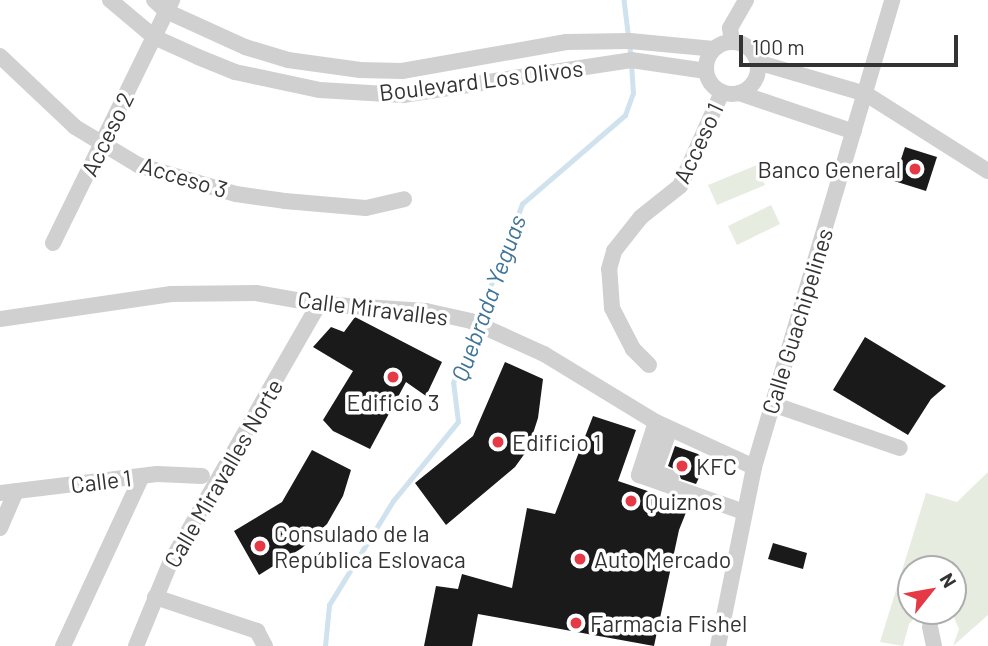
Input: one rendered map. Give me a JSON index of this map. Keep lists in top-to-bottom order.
{
  "streets": {
    "street": [
      "Boulevard Los Olivos",
      "Acceso 2",
      "Acceso 1",
      "Acceso 3",
      "Calle Miravalles",
      "Calle Guachipelines",
      "Calle Miravalles Norte",
      "Calle 1"
    ]
  },
  "crossings": [
    ["Boulevard Los Olivos", "Acceso 2"],
    ["Boulevard Los Olivos", "Acceso 1"],
    ["Acceso 2", "Acceso 3"],
    ["Calle Miravalles", "Calle Guachipelines"],
    ["Calle Miravalles", "Calle Miravalles Norte"]
  ],
  "water": ["Quebrada Yeguas"],
  "places": [
    "Banco General",
    "Edificio 3",
    "Edificio 1",
    "KFC",
    "Quiznos",
    "Consulado de la República Eslovaca",
    "Auto Mercado",
    "Farmacia Fishel"
  ],
  "scale_bar": "100 m",
  "north": "top right"
}
